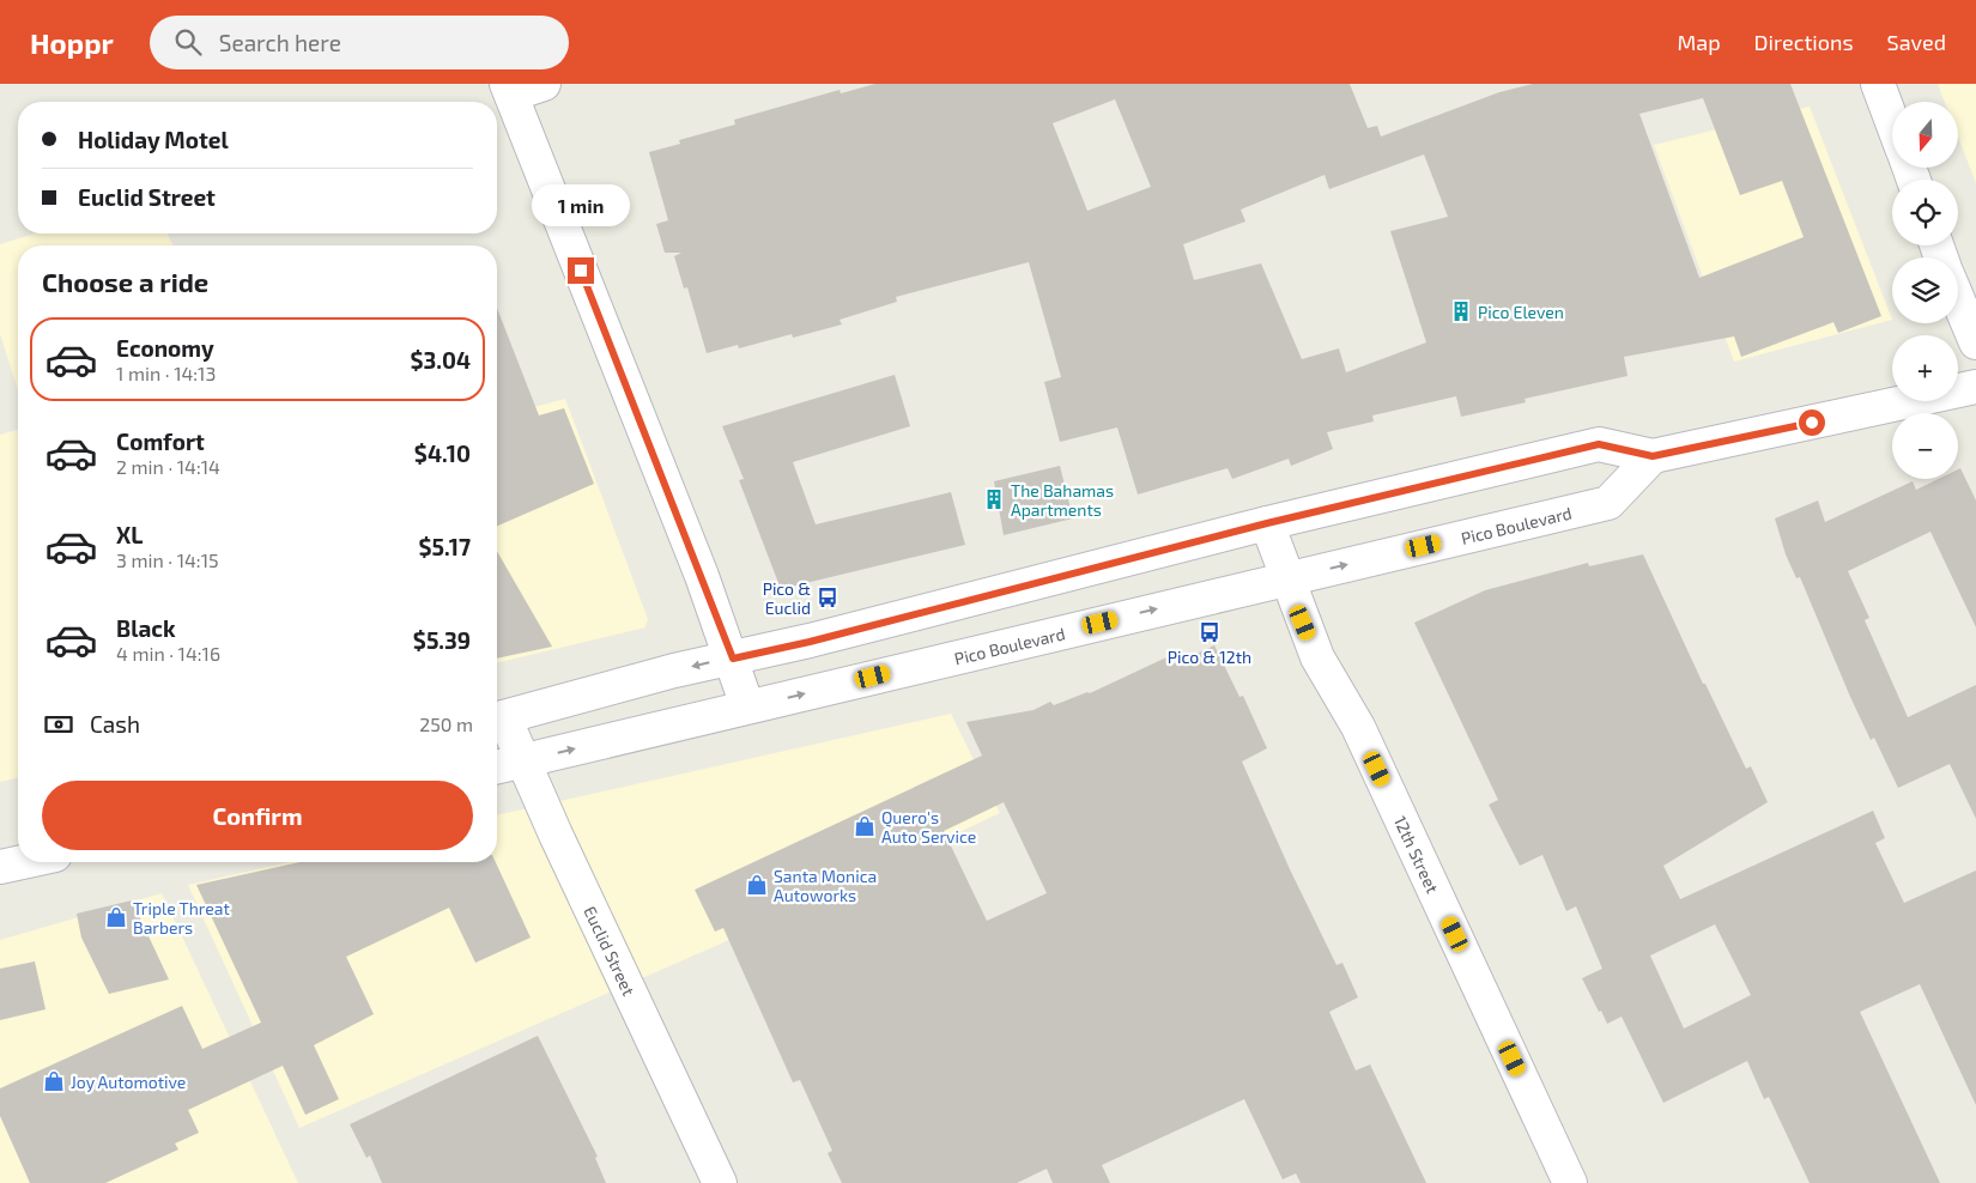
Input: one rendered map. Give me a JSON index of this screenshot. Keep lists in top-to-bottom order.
{
  "streets": {
    "main road": ["Pico Boulevard", "12th Street", "Euclid Street"]
  },
  "crossings": [
    ["Pico Boulevard", "12th Street"],
    ["Pico Boulevard", "Euclid Street"]
  ],
  "places": {
    "building": ["Pico Eleven", "The Bahamas Apartments"],
    "bus stop": ["Pico & Euclid", "Pico & 12th"],
    "shop": [
      "Quero's Auto Service",
      "Santa Monica Autoworks",
      "Triple Threat Barbers",
      "Joy Automotive"
    ]
  },
  "north": "bottom",
  "page": {
    "header": "Hoppr",
    "search": "Search here",
    "nav": ["Map", "Directions", "Saved"],
    "map_buttons": ["+", "−"],
    "banner": ["Holiday Motel", "Euclid Street"],
    "bubble": "1 min",
    "heading": "Choose a ride",
    "list": [
      {
        "name": "Economy",
        "note": "1 min · 14:13",
        "value": "$3.04"
      },
      {
        "name": "Comfort",
        "note": "2 min · 14:14",
        "value": "$4.10"
      },
      {
        "name": "XL",
        "note": "3 min · 14:15",
        "value": "$5.17"
      },
      {
        "name": "Black",
        "note": "4 min · 14:16",
        "value": "$5.39"
      }
    ],
    "pay": ["Cash", "250 m"],
    "buttons": "Confirm"
  }
}
